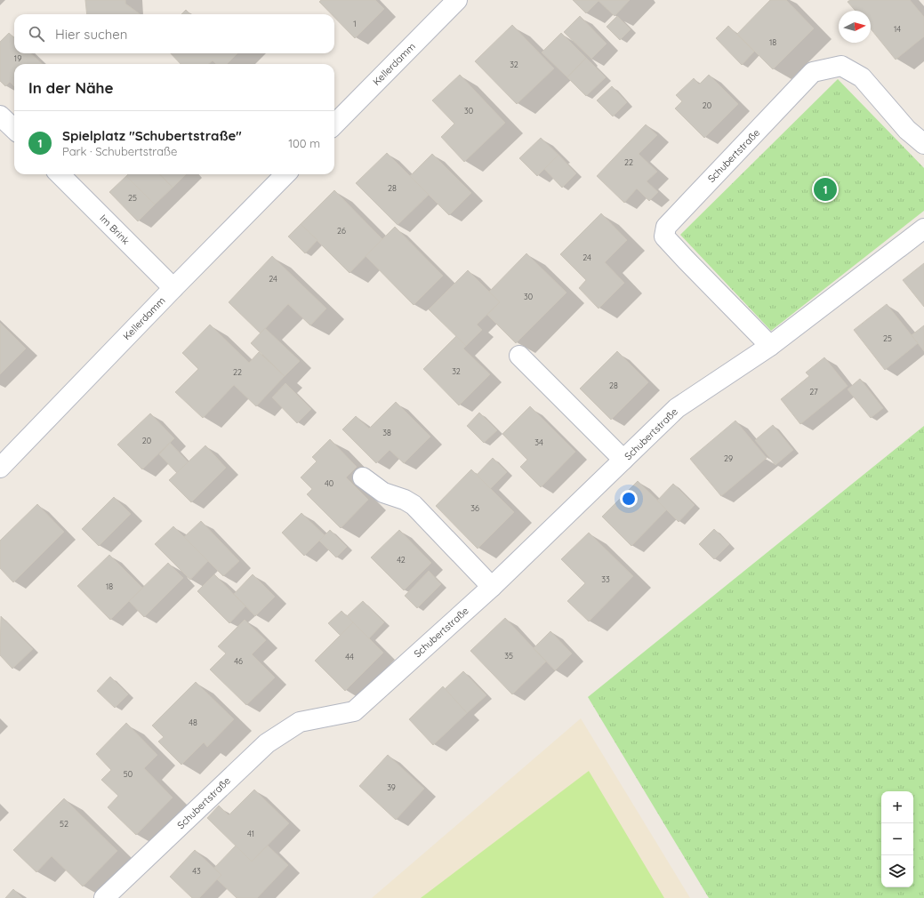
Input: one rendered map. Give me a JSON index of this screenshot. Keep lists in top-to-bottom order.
{
  "streets": {
    "street": ["Kellerdamm", "Schubertstraße", "Im Brink"]
  },
  "crossings": [
    ["Kellerdamm", "Im Brink"]
  ],
  "house_numbers": [
    "1",
    "14",
    "18",
    "19",
    "32",
    "20",
    "30",
    "22",
    "28",
    "25",
    "26",
    "24",
    "24",
    "30",
    "25",
    "32",
    "22",
    "28",
    "27",
    "38",
    "20",
    "34",
    "29",
    "40",
    "36",
    "42",
    "33",
    "18",
    "35",
    "44",
    "46",
    "48",
    "50",
    "39",
    "52",
    "41",
    "43"
  ],
  "north": "right",
  "page": {
    "search": "Hier suchen",
    "heading": "In der Nähe",
    "list": [
      {
        "mark": "1",
        "name": "Spielplatz \"Schubertstraße\"",
        "note": "Park · Schubertstraße",
        "value": "100 m"
      }
    ],
    "pins": "1",
    "map_buttons": ["+", "−"]
  }
}
